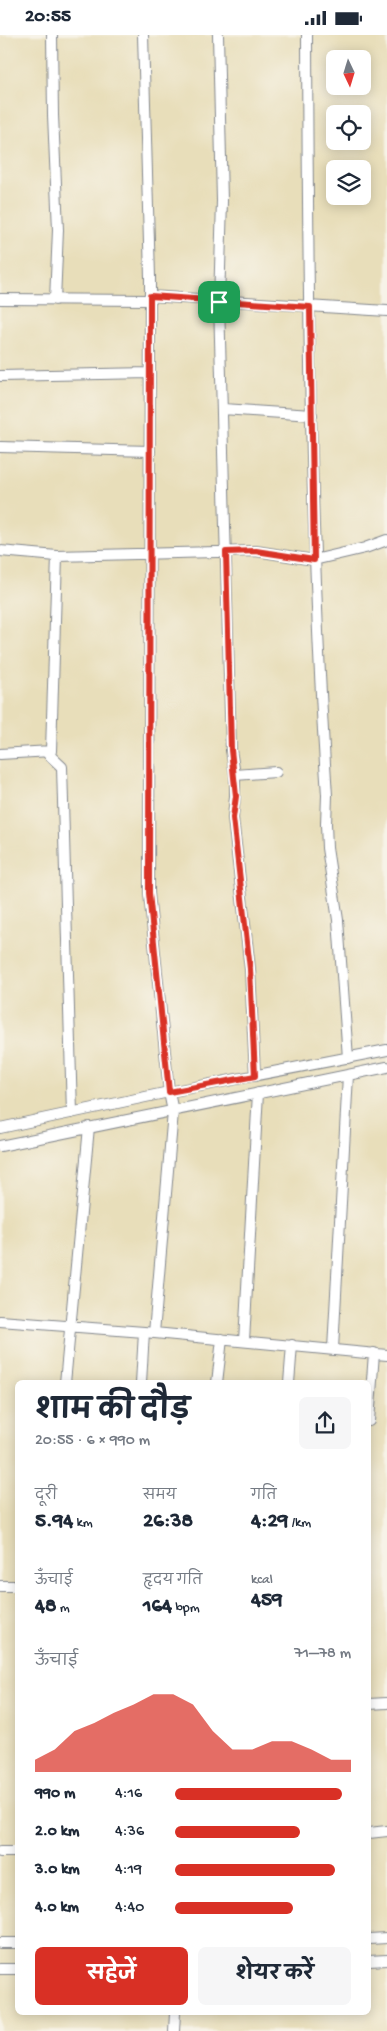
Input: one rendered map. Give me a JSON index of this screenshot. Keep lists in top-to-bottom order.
{
  "north": "bottom",
  "page": {
    "status": "20:55",
    "heading": ["शाम की दौड़", "20:55 · 6 × 990 m"],
    "stats": [
      ["दूरी", "5.94 km"],
      ["समय", "26:38"],
      ["गति", "4:29 /km"],
      ["ऊँचाई", "48 m"],
      ["हृदय गति", "164 bpm"],
      ["kcal", "459"]
    ],
    "chart": ["ऊँचाई", "71–78 m"],
    "list": [
      {
        "name": "990 m",
        "note": "4:16"
      },
      {
        "name": "2.0 km",
        "note": "4:36"
      },
      {
        "name": "3.0 km",
        "note": "4:19"
      },
      {
        "name": "4.0 km",
        "note": "4:40"
      }
    ],
    "buttons": ["सहेजें", "शेयर करें"]
  }
}
